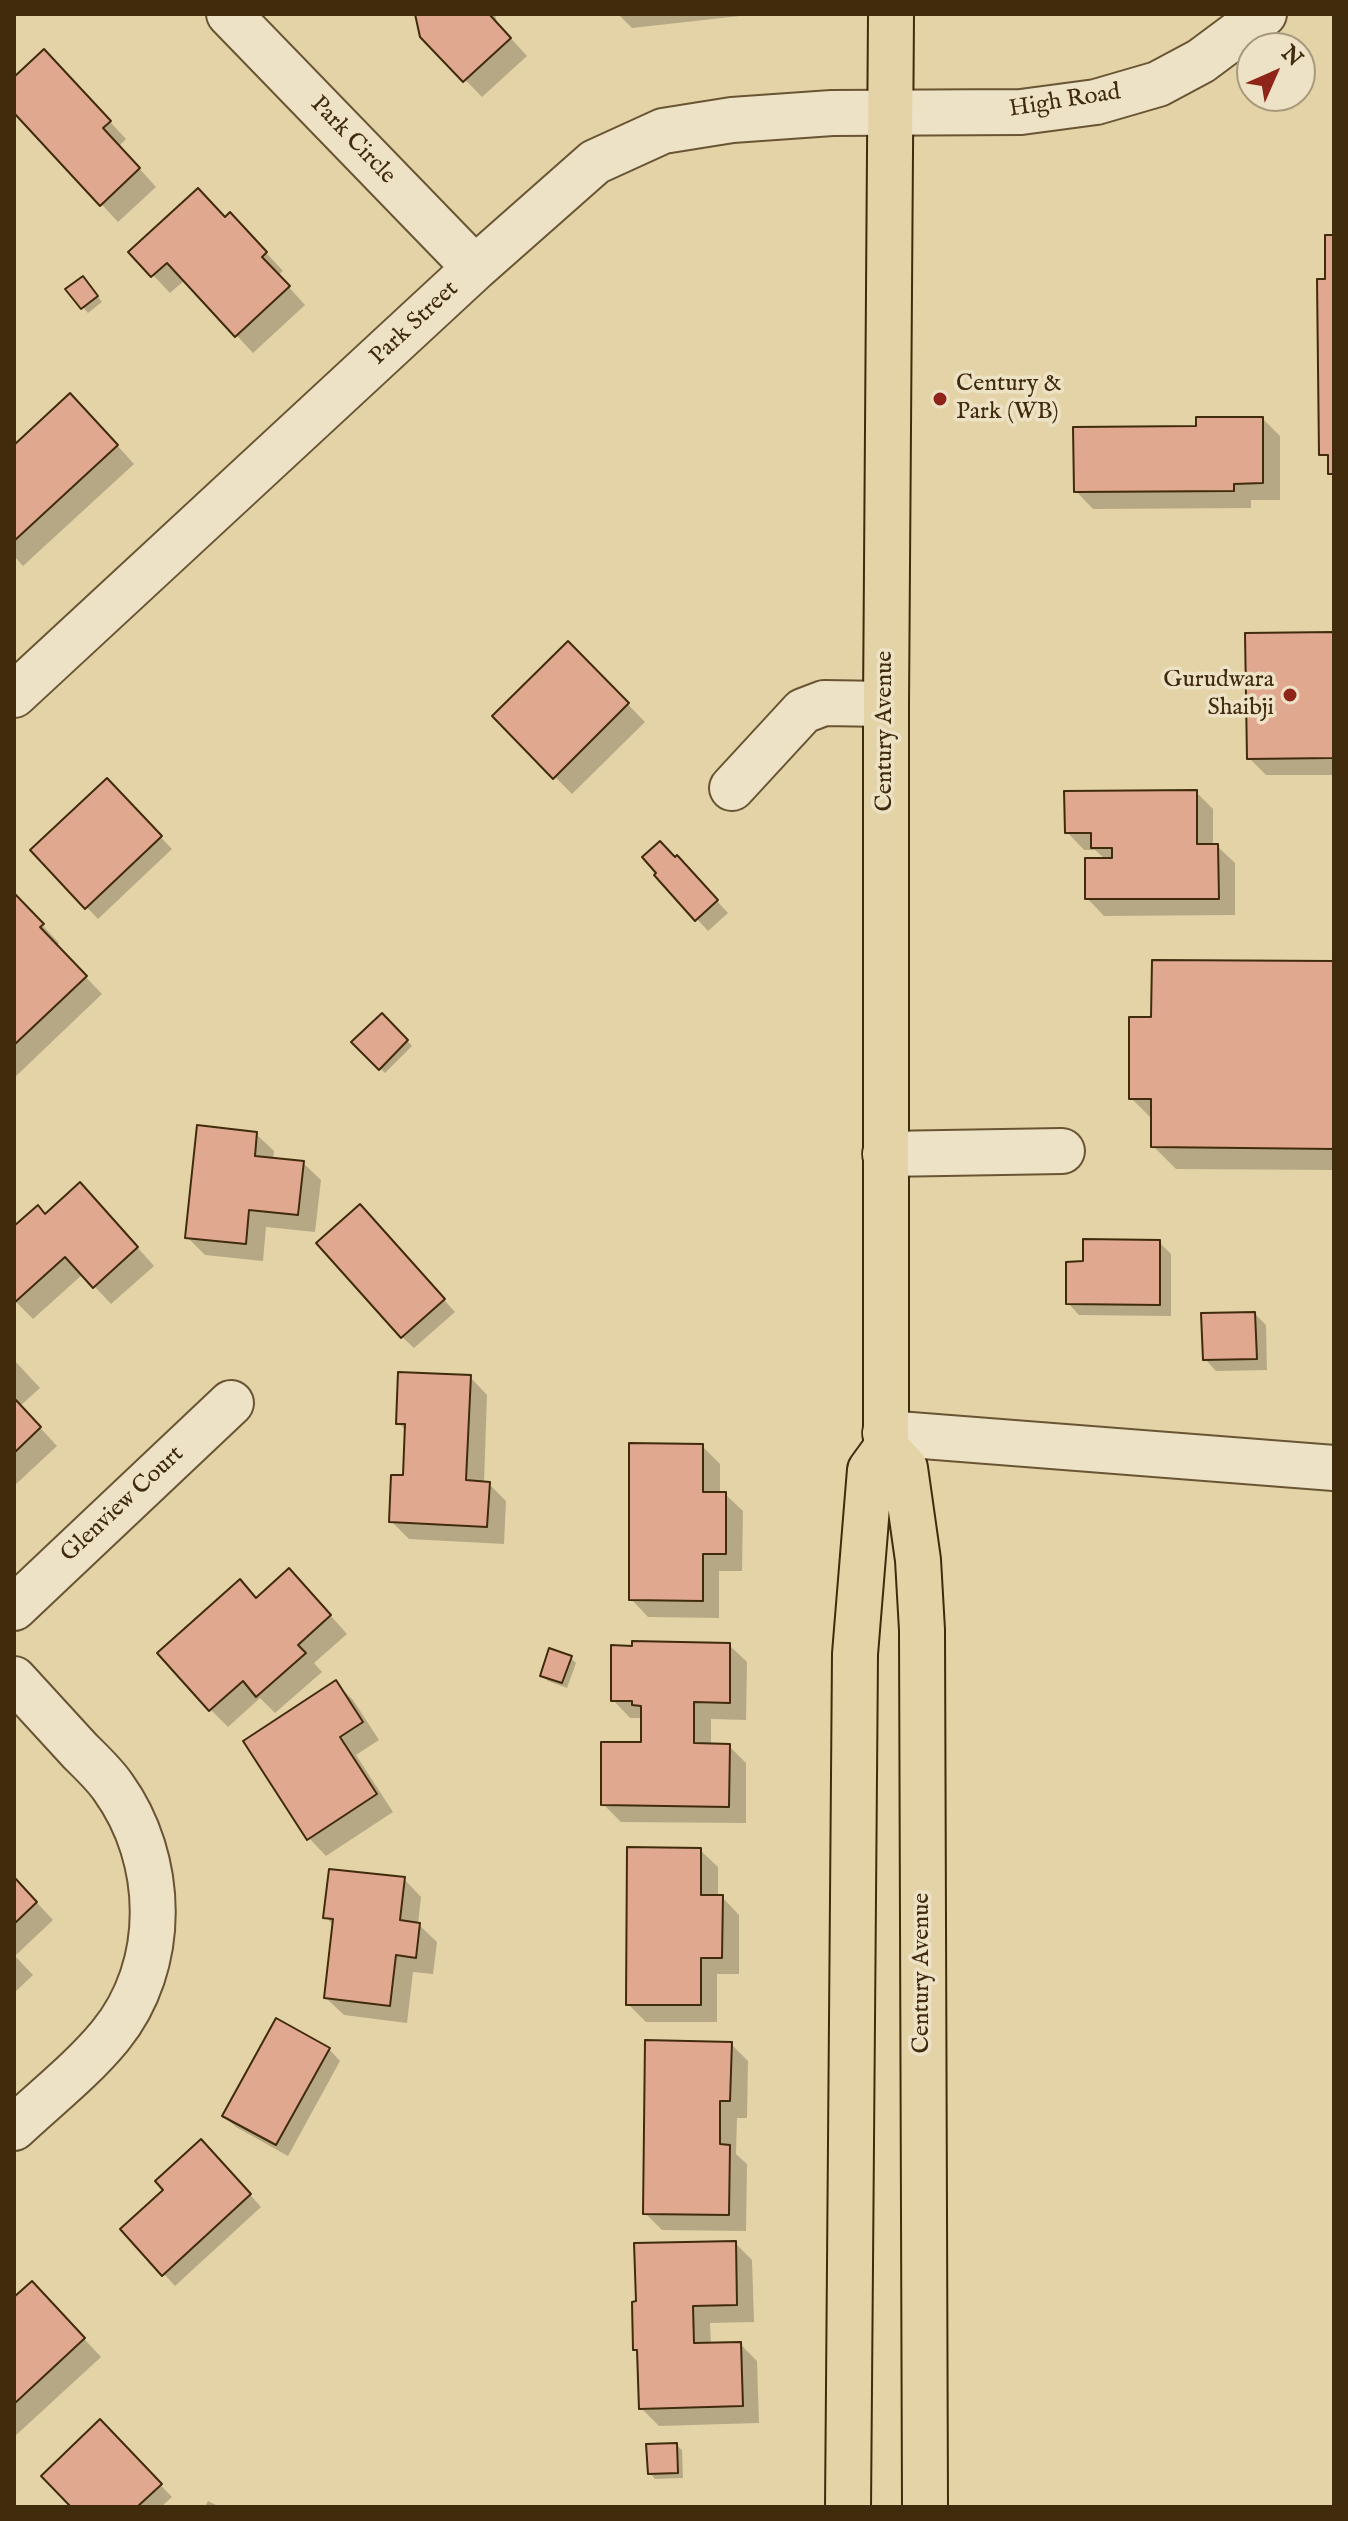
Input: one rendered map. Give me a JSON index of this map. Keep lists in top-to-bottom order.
{
  "streets": {
    "main road": ["Century Avenue"],
    "street": [
      "High Road",
      "Park Circle",
      "Park Street",
      "Glenview Court"
    ]
  },
  "crossings": [
    ["High Road", "Park Street"],
    ["High Road", "Century Avenue"],
    ["Park Circle", "Park Street"],
    ["Park Street", "Century Avenue"]
  ],
  "places": ["Century & Park (WB)", "Gurudwara Shaibji"],
  "north": "top right"
}
